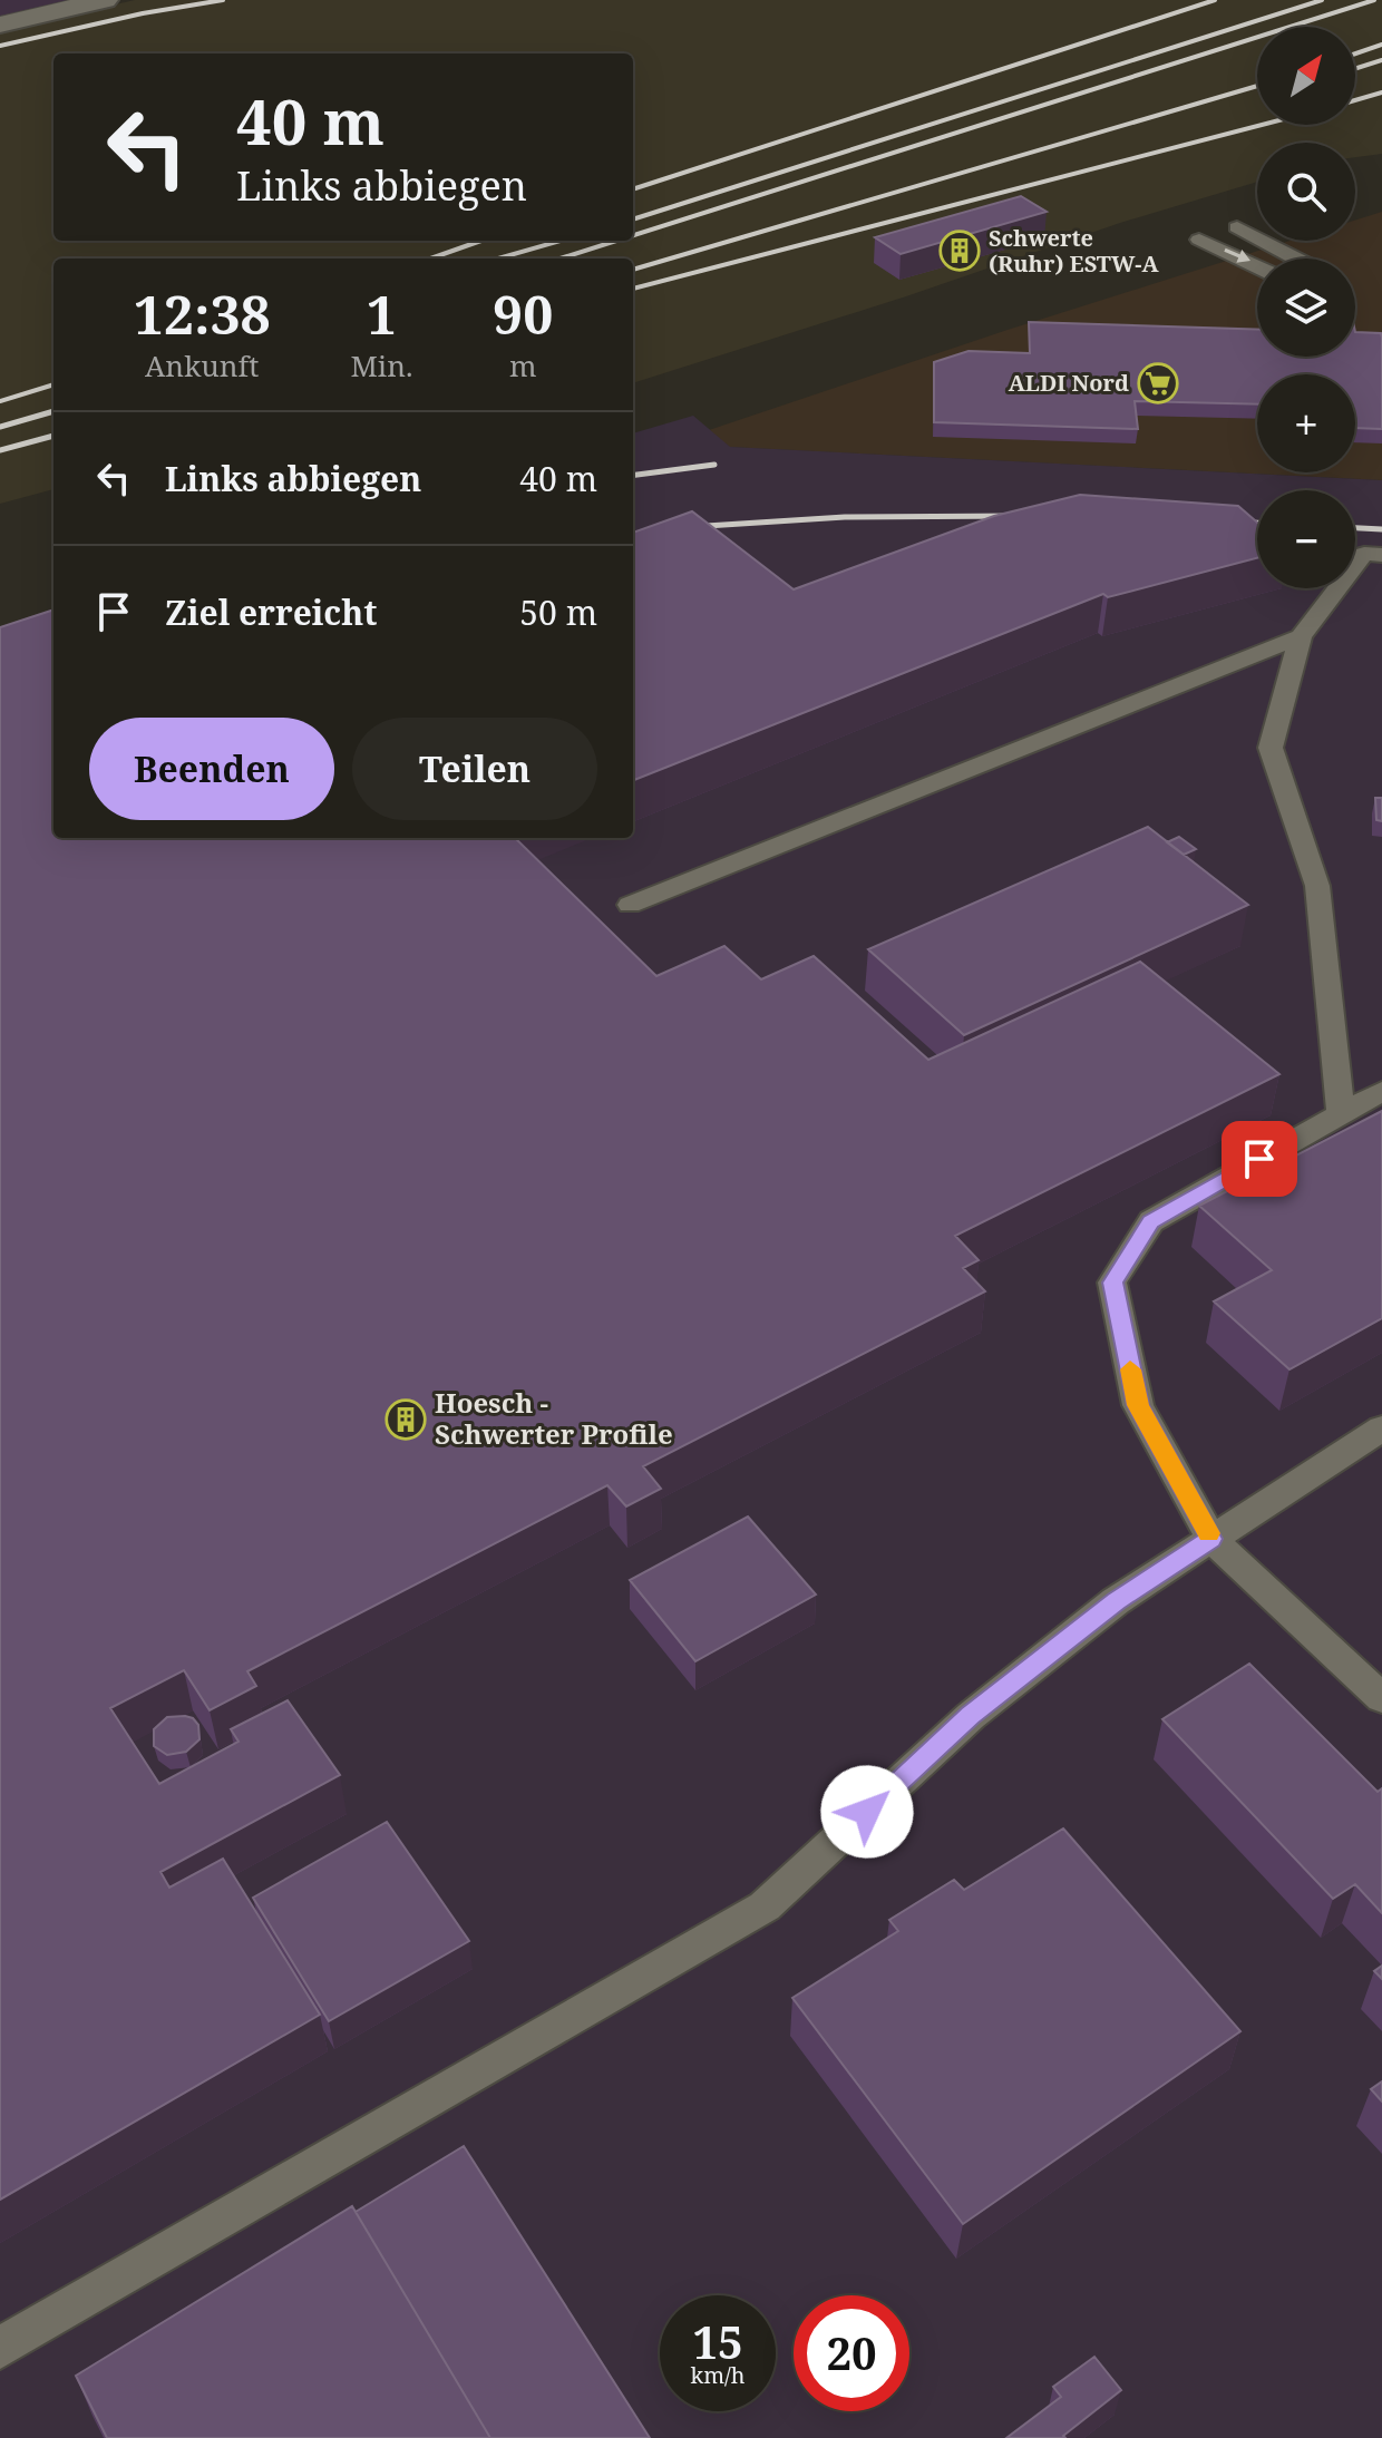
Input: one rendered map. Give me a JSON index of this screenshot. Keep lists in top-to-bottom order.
{
  "places": {
    "building": ["Schwerte (Ruhr) ESTW-A", "Hoesch - Schwerter Profile"],
    "supermarket": ["ALDI Nord"]
  },
  "north": "top right",
  "page": {
    "map_buttons": ["+", "−"],
    "turn": ["40 m", "Links abbiegen"],
    "eta": [
      "12:38",
      "Ankunft",
      "1",
      "Min.",
      "90",
      "m"
    ],
    "list": [
      {
        "name": "Links abbiegen",
        "value": "40 m"
      },
      {
        "name": "Ziel erreicht",
        "value": "50 m"
      }
    ],
    "buttons": ["Beenden", "Teilen"],
    "speed": "15 km/h",
    "limit": "20"
  }
}
